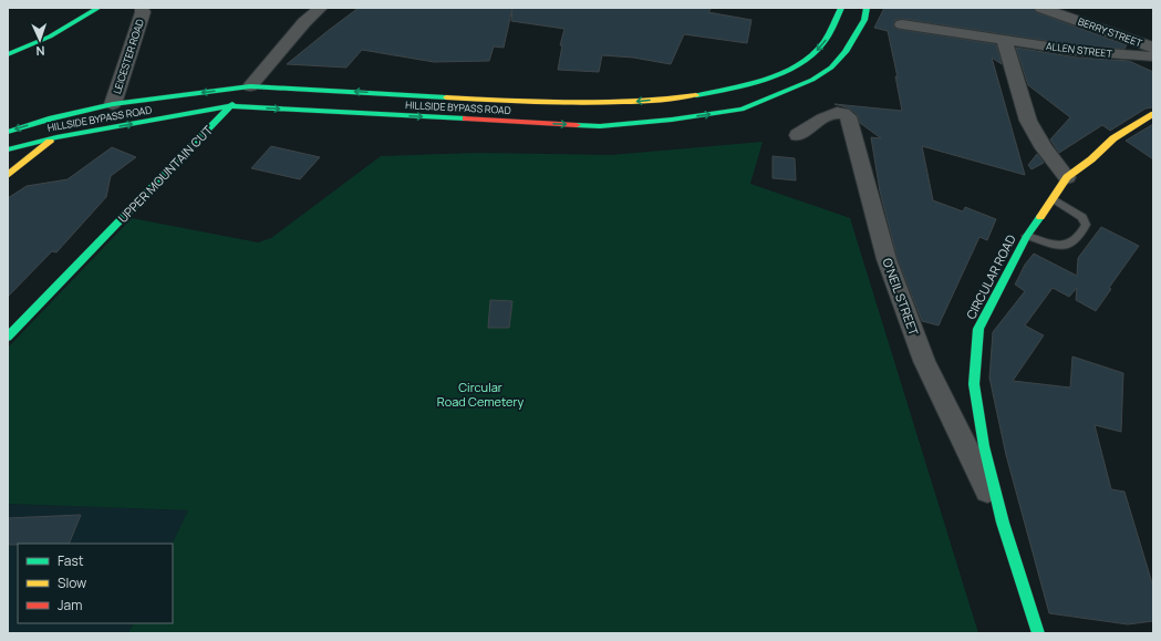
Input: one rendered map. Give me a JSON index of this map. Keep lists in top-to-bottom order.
{
  "streets": {
    "main road": ["HILLSIDE BYPASS ROAD", "UPPER MOUNTAIN CUT", "CIRCULAR ROAD"],
    "street": [
      "BERRY STREET",
      "ALLEN STREET",
      "LEICESTER ROAD",
      "O'NEIL STREET"
    ]
  },
  "crossings": [
    ["LEICESTER ROAD", "HILLSIDE BYPASS ROAD"],
    ["HILLSIDE BYPASS ROAD", "UPPER MOUNTAIN CUT"],
    ["CIRCULAR ROAD", "O'NEIL STREET"]
  ],
  "parks": ["Circular Road Cemetery"],
  "legend": ["Fast", "Slow", "Jam"],
  "north": "bottom"
}
